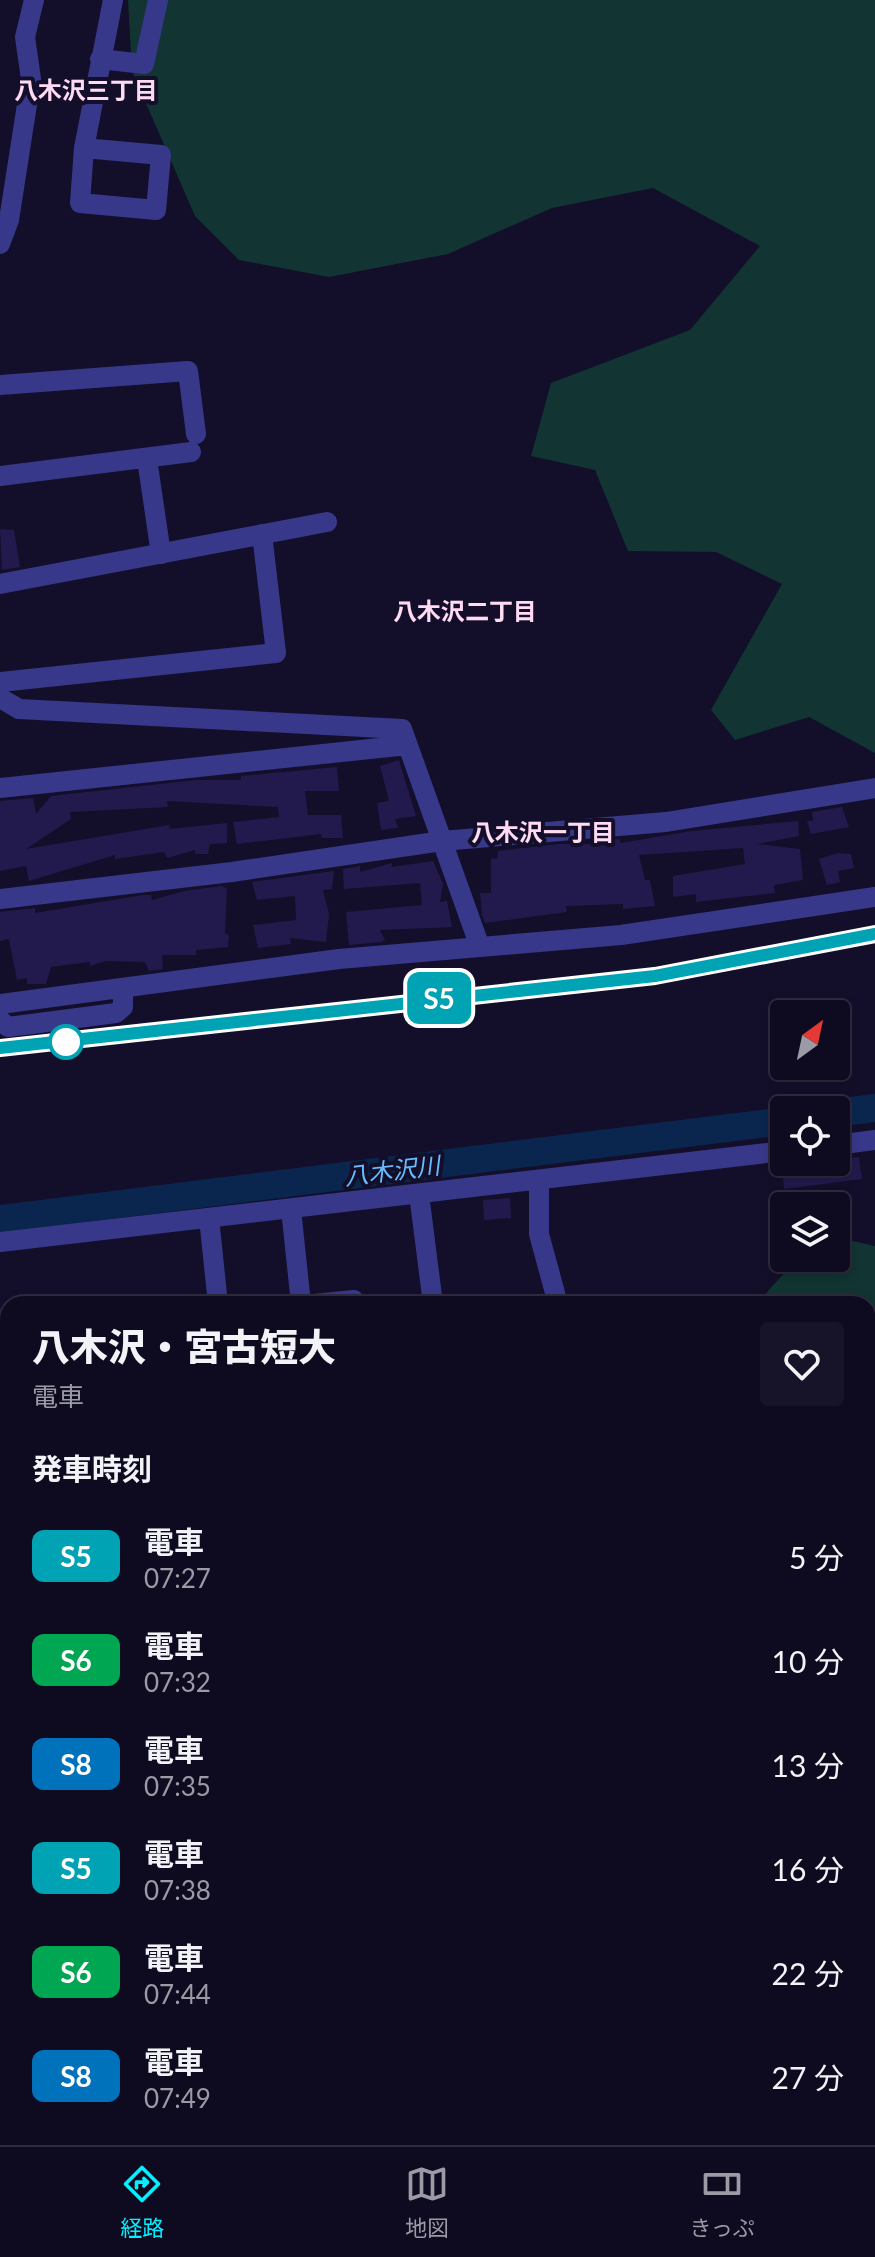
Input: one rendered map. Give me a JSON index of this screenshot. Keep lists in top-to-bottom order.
{
  "districts": ["八木沢三丁目", "八木沢二丁目", "八木沢一丁目"],
  "water": ["八木沢川"],
  "north": "top right",
  "page": {
    "on_map": "S5",
    "heading": [
      ["八木沢・宮古短大", "電車"],
      "発車時刻"
    ],
    "list": [
      {
        "mark": "S5",
        "name": "電車",
        "note": "07:27",
        "value": "5 分"
      },
      {
        "mark": "S6",
        "name": "電車",
        "note": "07:32",
        "value": "10 分"
      },
      {
        "mark": "S8",
        "name": "電車",
        "note": "07:35",
        "value": "13 分"
      },
      {
        "mark": "S5",
        "name": "電車",
        "note": "07:38",
        "value": "16 分"
      },
      {
        "mark": "S6",
        "name": "電車",
        "note": "07:44",
        "value": "22 分"
      },
      {
        "mark": "S8",
        "name": "電車",
        "note": "07:49",
        "value": "27 分"
      }
    ],
    "tabs": ["経路", "地図", "きっぷ"]
  }
}
